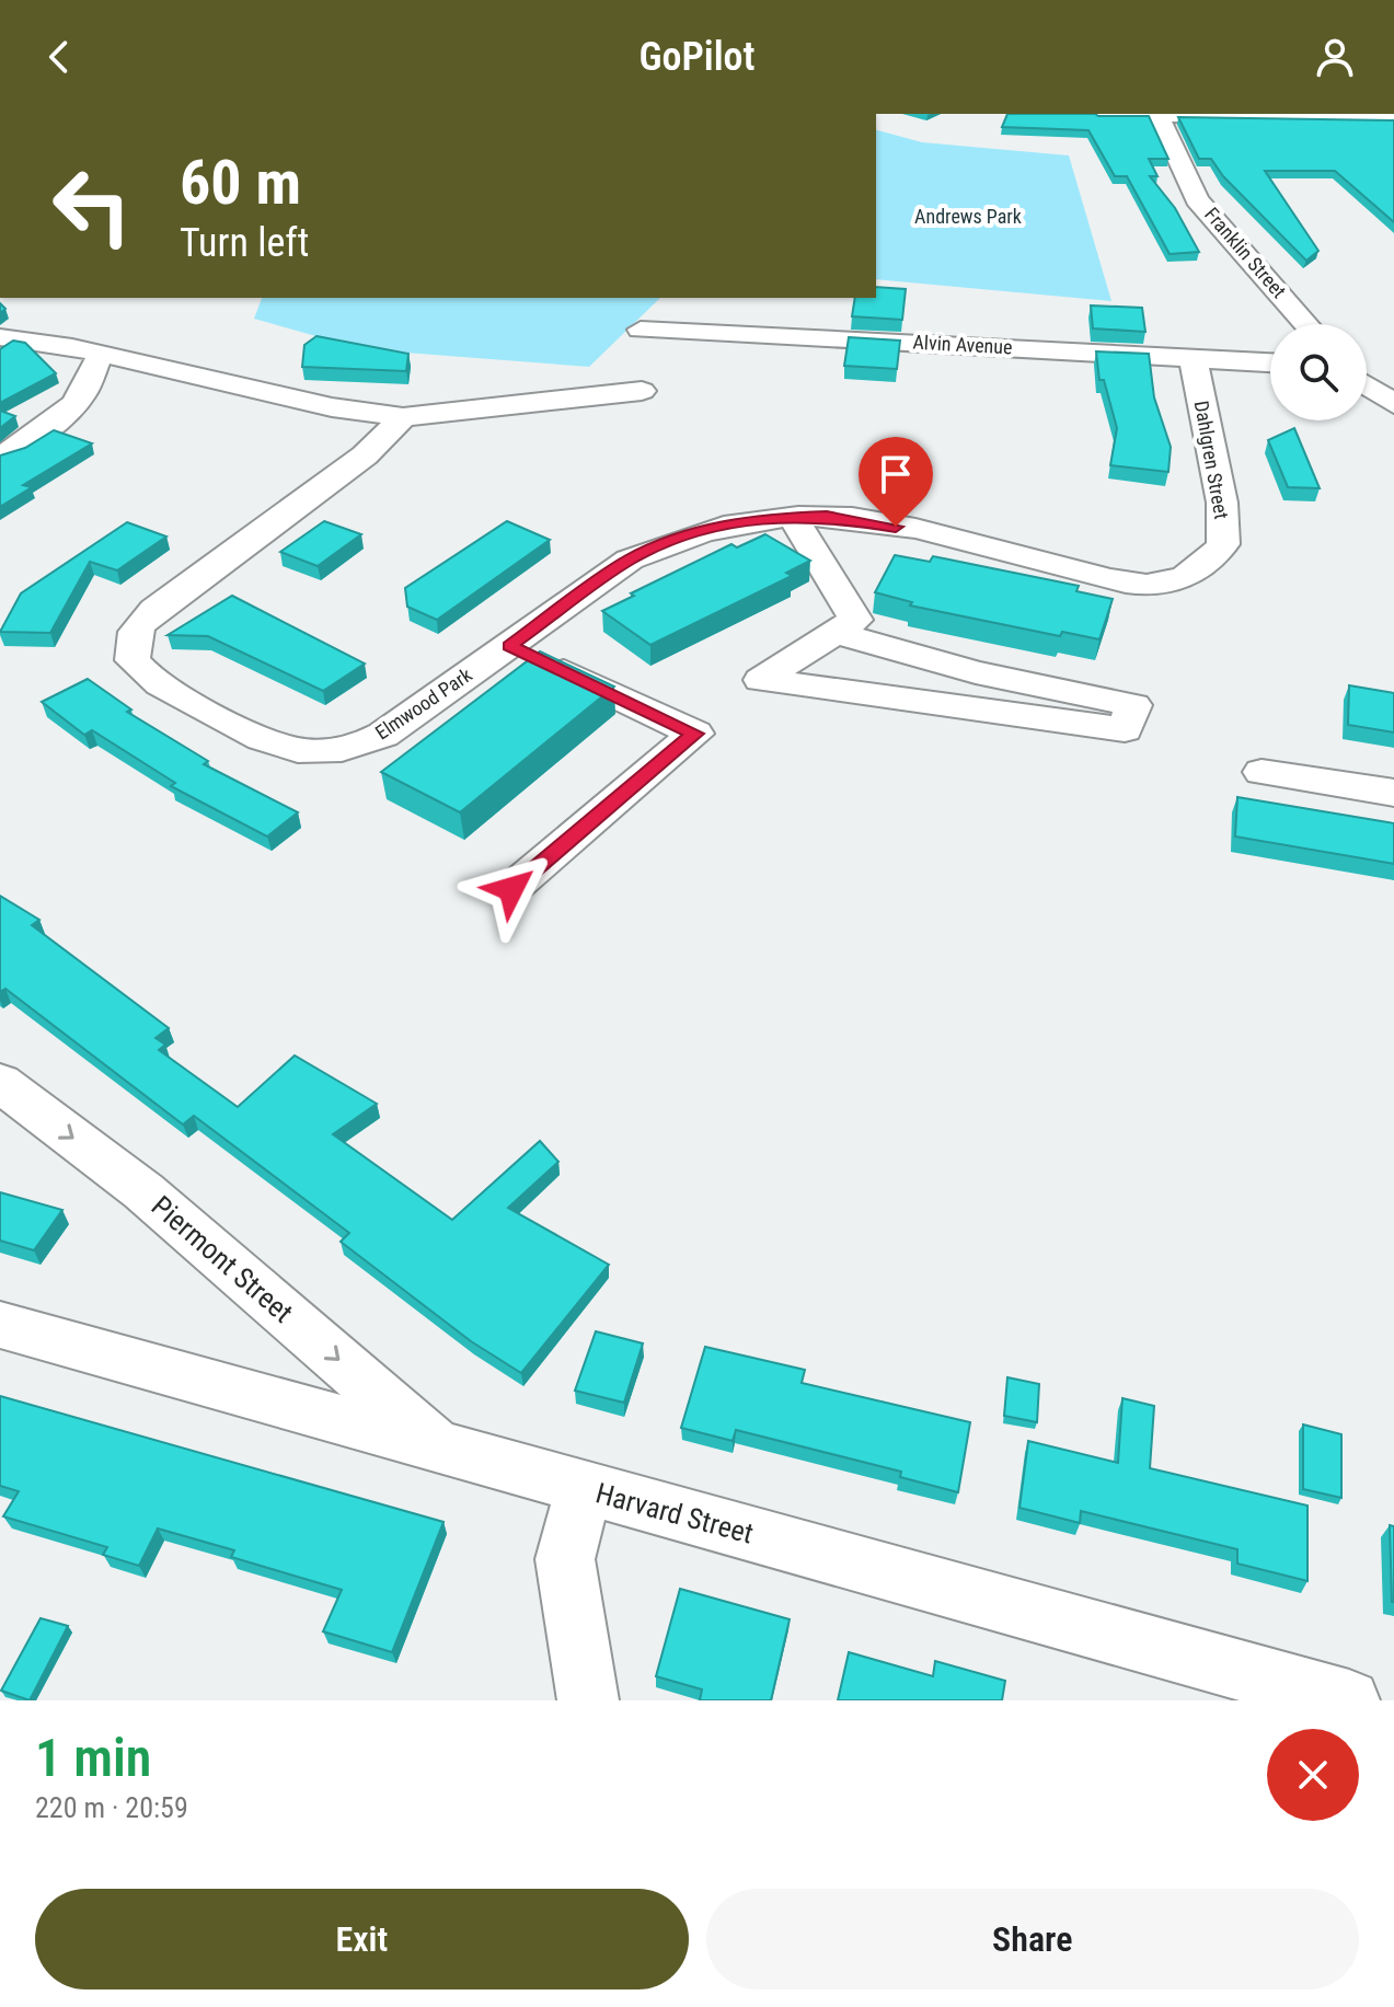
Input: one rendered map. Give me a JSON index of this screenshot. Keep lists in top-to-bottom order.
{
  "streets": {
    "street": [
      "Franklin Street",
      "Alvin Avenue",
      "Dahlgren Street",
      "Elmwood Park",
      "Piermont Street",
      "Harvard Street"
    ]
  },
  "crossings": [
    ["Alvin Avenue", "Dahlgren Street"],
    ["Dahlgren Street", "Elmwood Park"],
    ["Piermont Street", "Harvard Street"]
  ],
  "one_way": ["Piermont Street"],
  "parks": ["Andrews Park"],
  "page": {
    "header": "GoPilot",
    "turn": ["60 m", "Turn left"],
    "heading": ["1 min", "220 m · 20:59"],
    "buttons": ["Exit", "Share"]
  }
}
